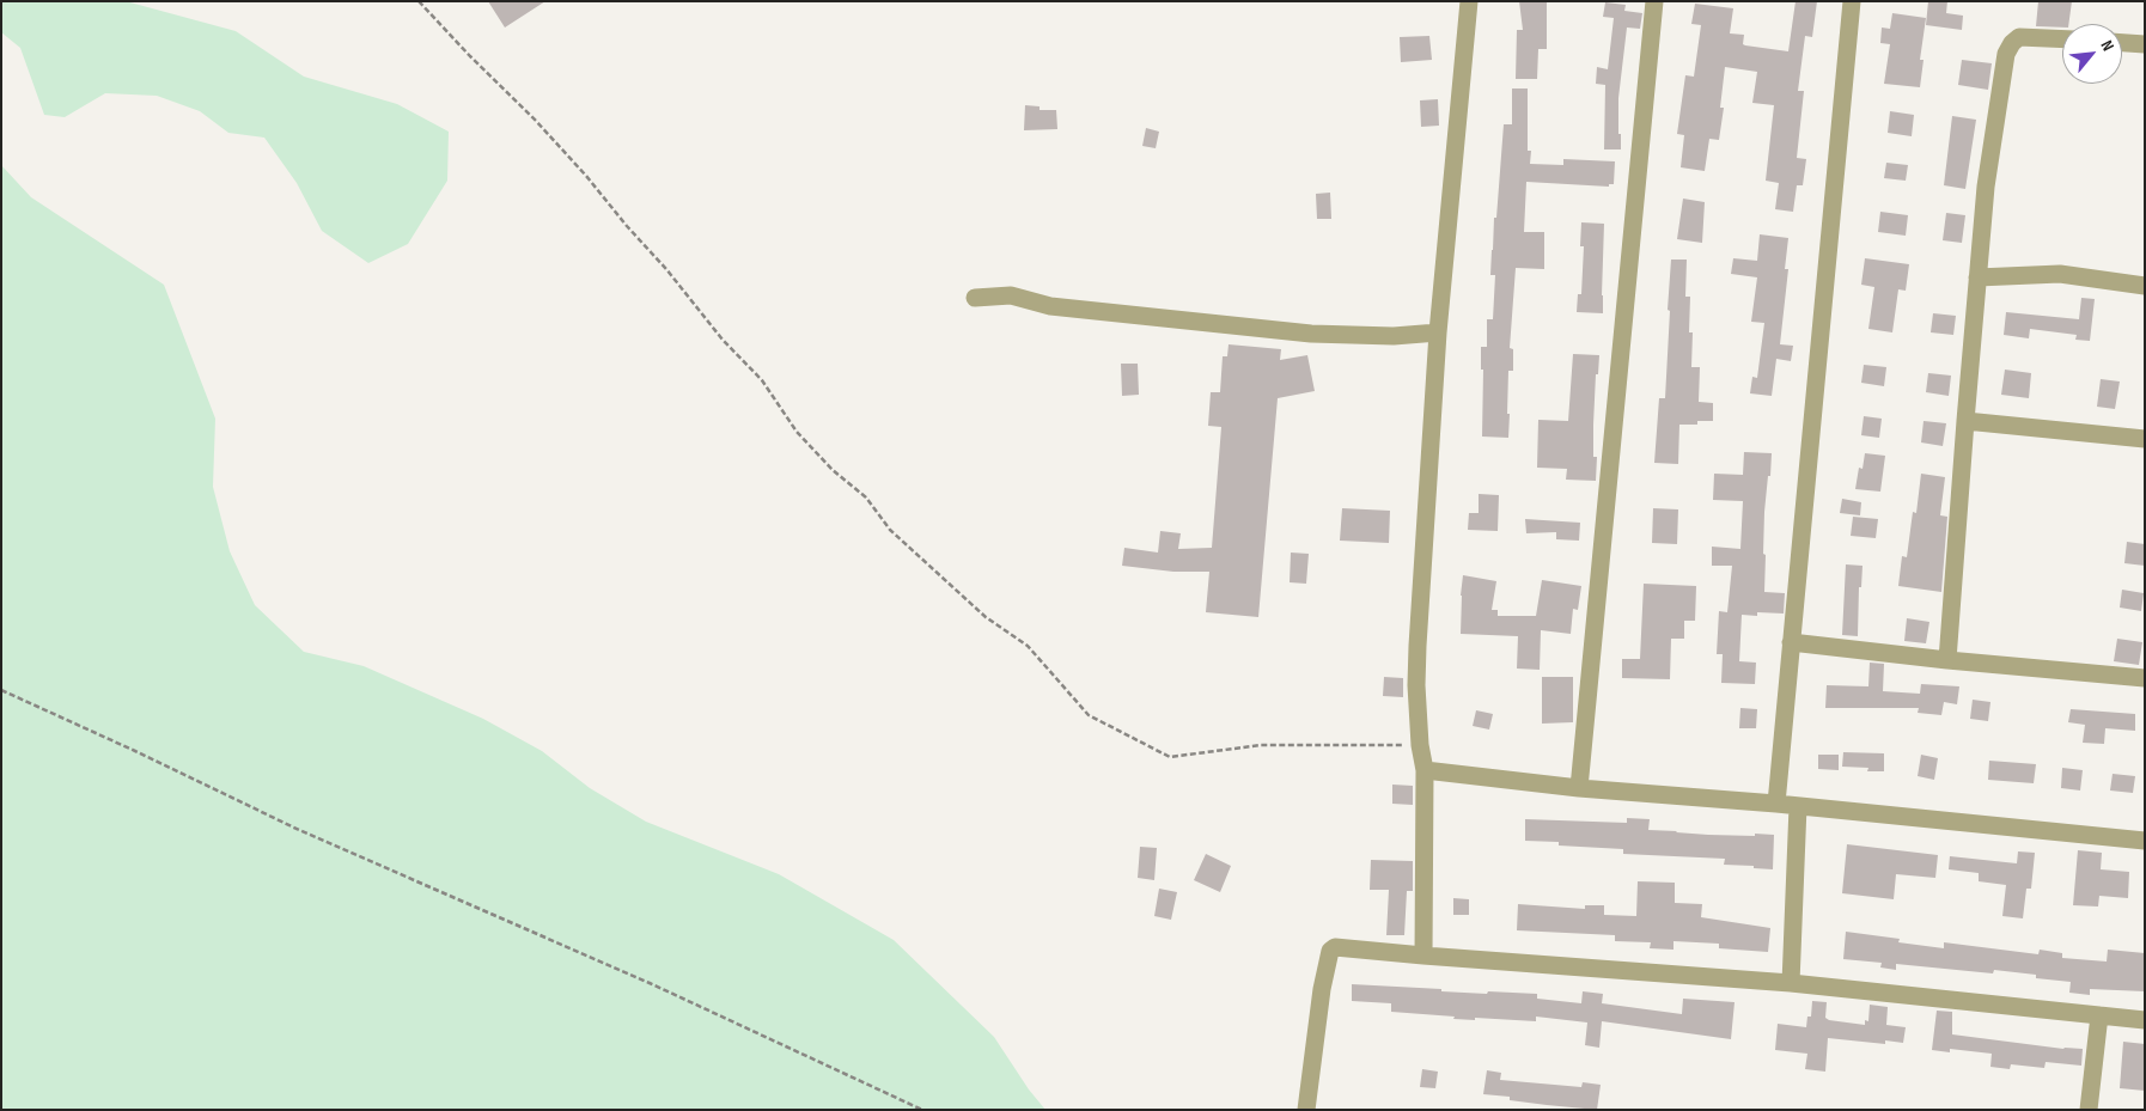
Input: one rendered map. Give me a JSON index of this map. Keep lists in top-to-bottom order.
{
  "north": "top right"
}
